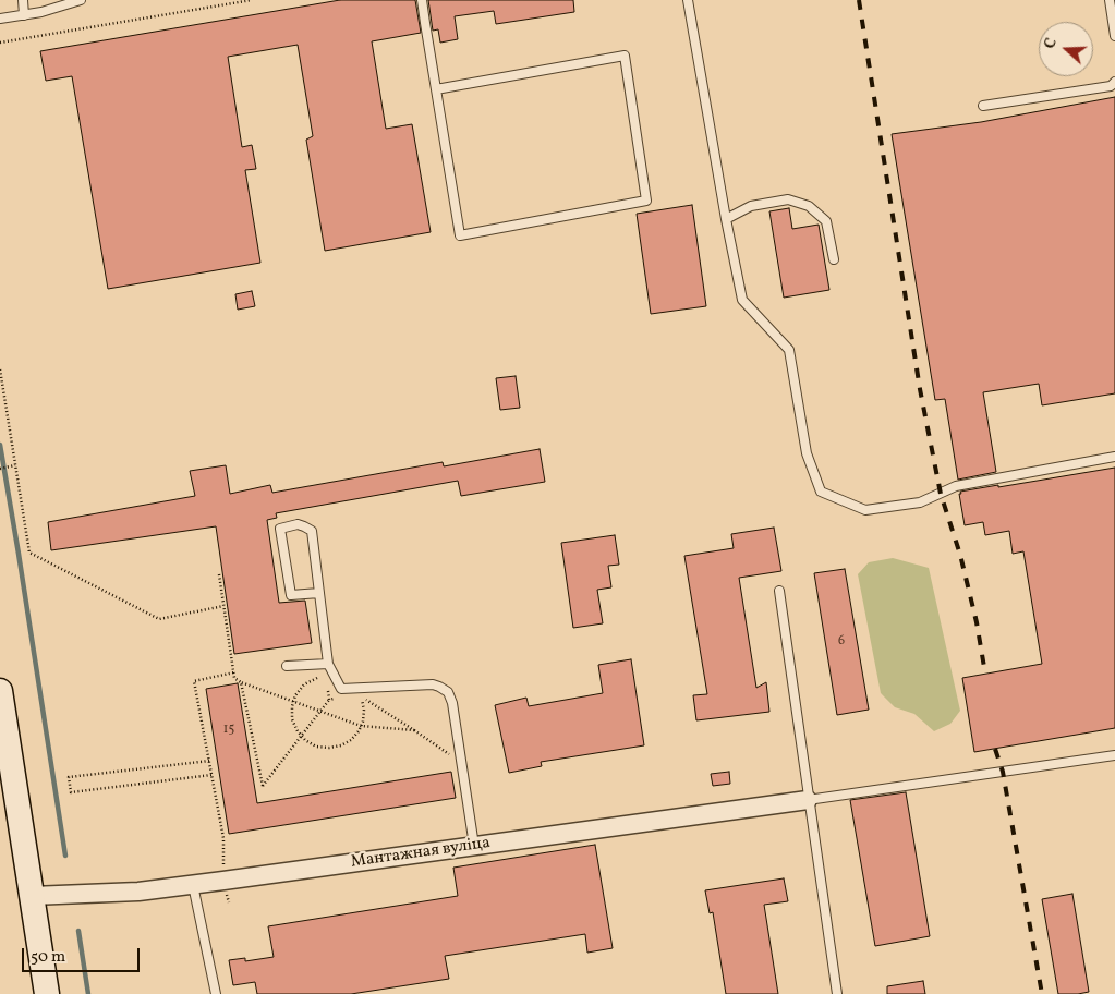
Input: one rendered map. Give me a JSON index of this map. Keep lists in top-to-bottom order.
{
  "streets": {
    "street": ["Мантажная вуліца"]
  },
  "house_numbers": ["6", "15"],
  "scale_bar": "50 m",
  "north": "left"
}
